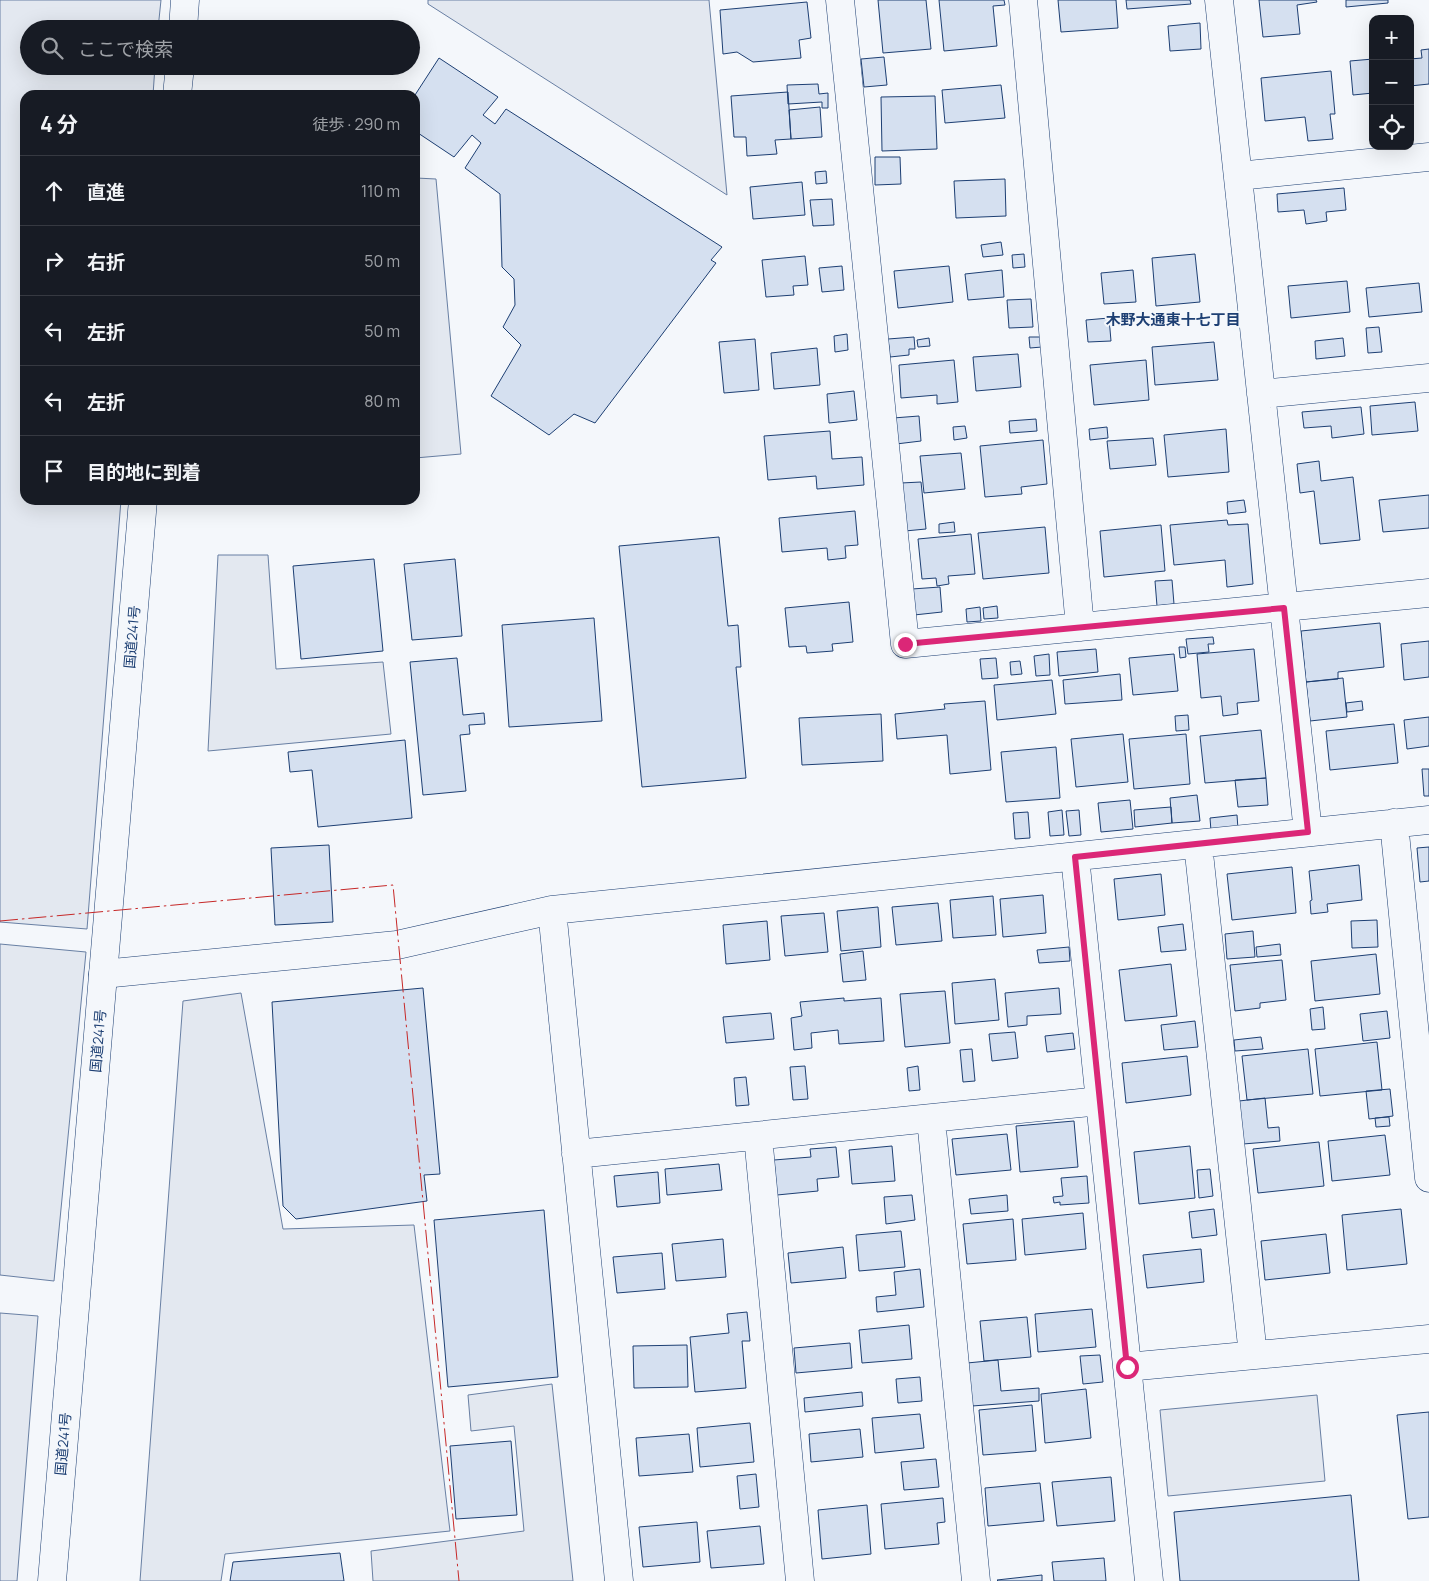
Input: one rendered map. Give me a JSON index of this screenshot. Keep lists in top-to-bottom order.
{
  "streets": {
    "main road": ["国道241号"]
  },
  "districts": ["木野大通東十七丁目"],
  "page": {
    "map_buttons": ["+", "−"],
    "search": "ここで検索",
    "heading": ["4 分", "徒歩 · 290 m"],
    "list": [
      ["直進", "110 m"],
      ["右折", "50 m"],
      ["左折", "50 m"],
      ["左折", "80 m"],
      "目的地に到着"
    ]
  }
}
